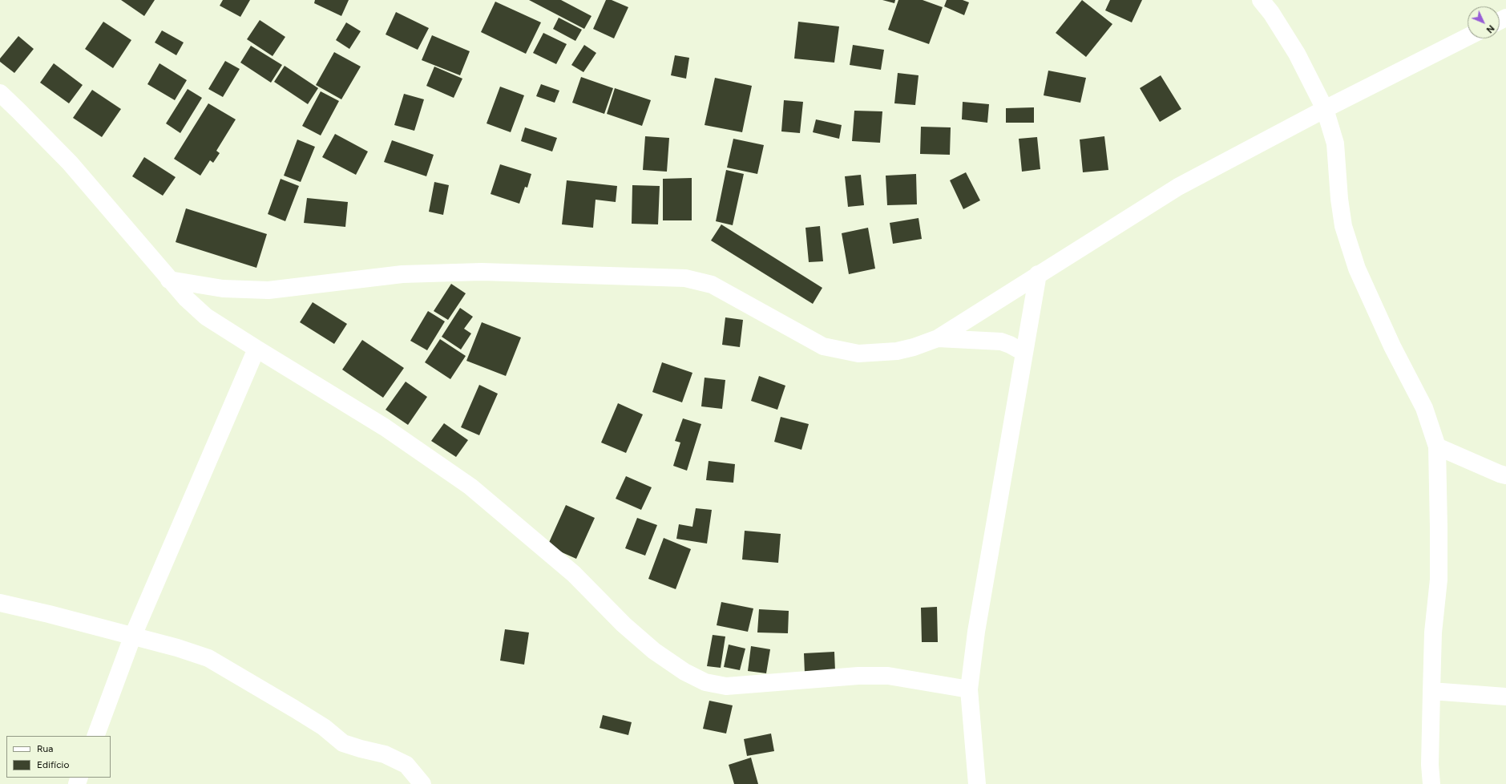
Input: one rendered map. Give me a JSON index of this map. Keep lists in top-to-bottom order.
{
  "legend": ["Rua", "Edifício"],
  "north": "bottom right"
}
